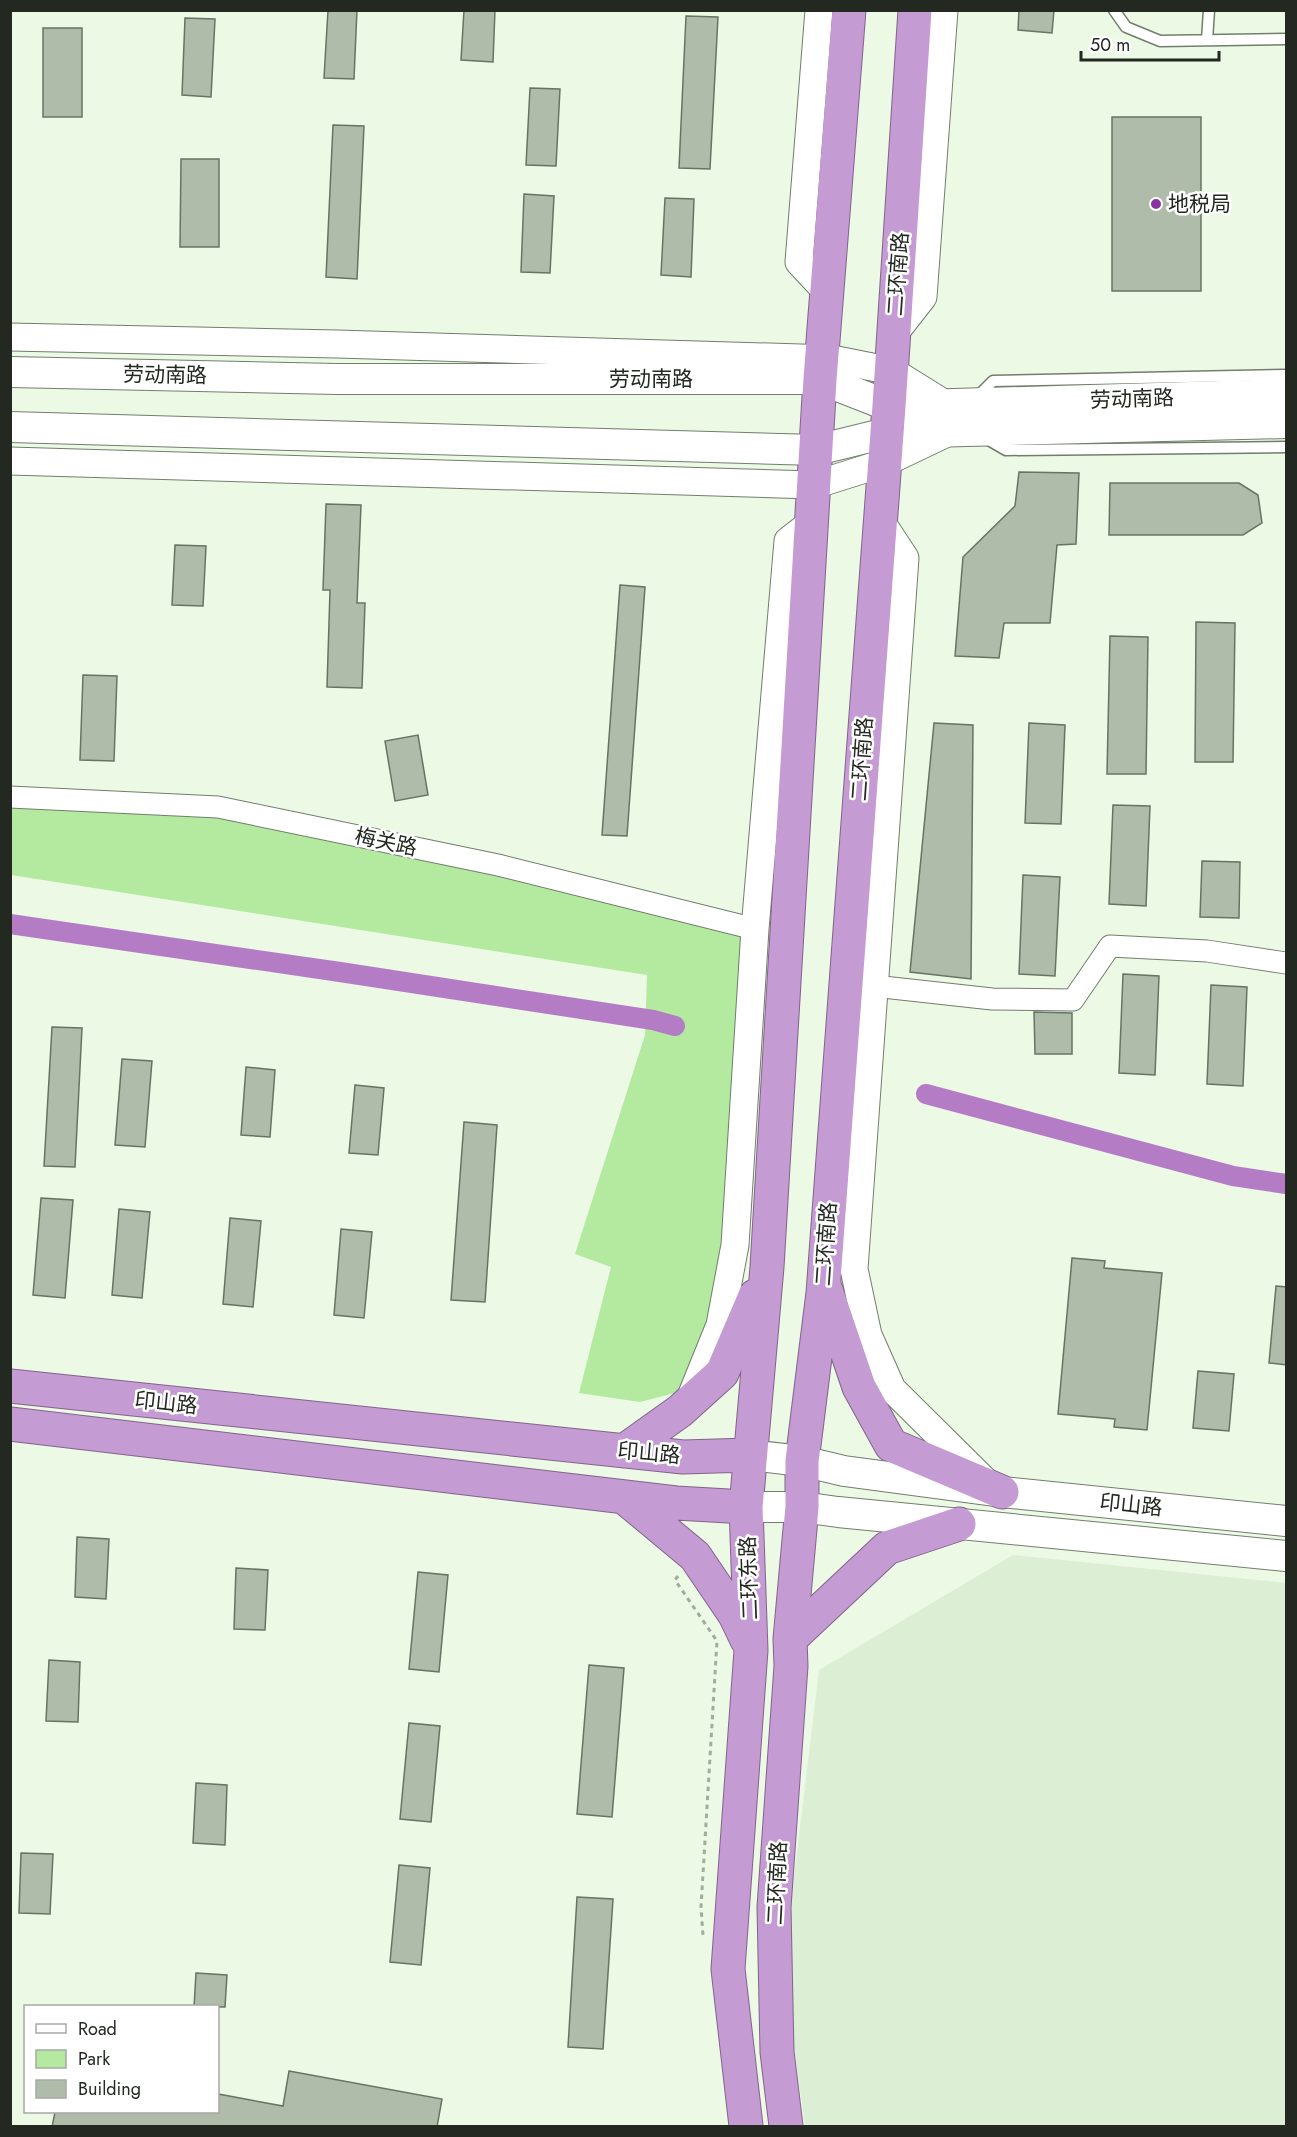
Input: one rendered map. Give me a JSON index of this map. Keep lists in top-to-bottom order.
{
  "streets": {
    "highway": ["二环南路", "印山路", "二环东路"],
    "main road": ["劳动南路"],
    "street": ["梅关路"]
  },
  "crossings": [
    ["二环南路", "劳动南路"],
    ["二环南路", "印山路"],
    ["二环南路", "二环东路"],
    ["印山路", "二环东路"]
  ],
  "places": ["地税局"],
  "legend": ["Road", "Park", "Building"],
  "scale_bar": "50 m"
}
